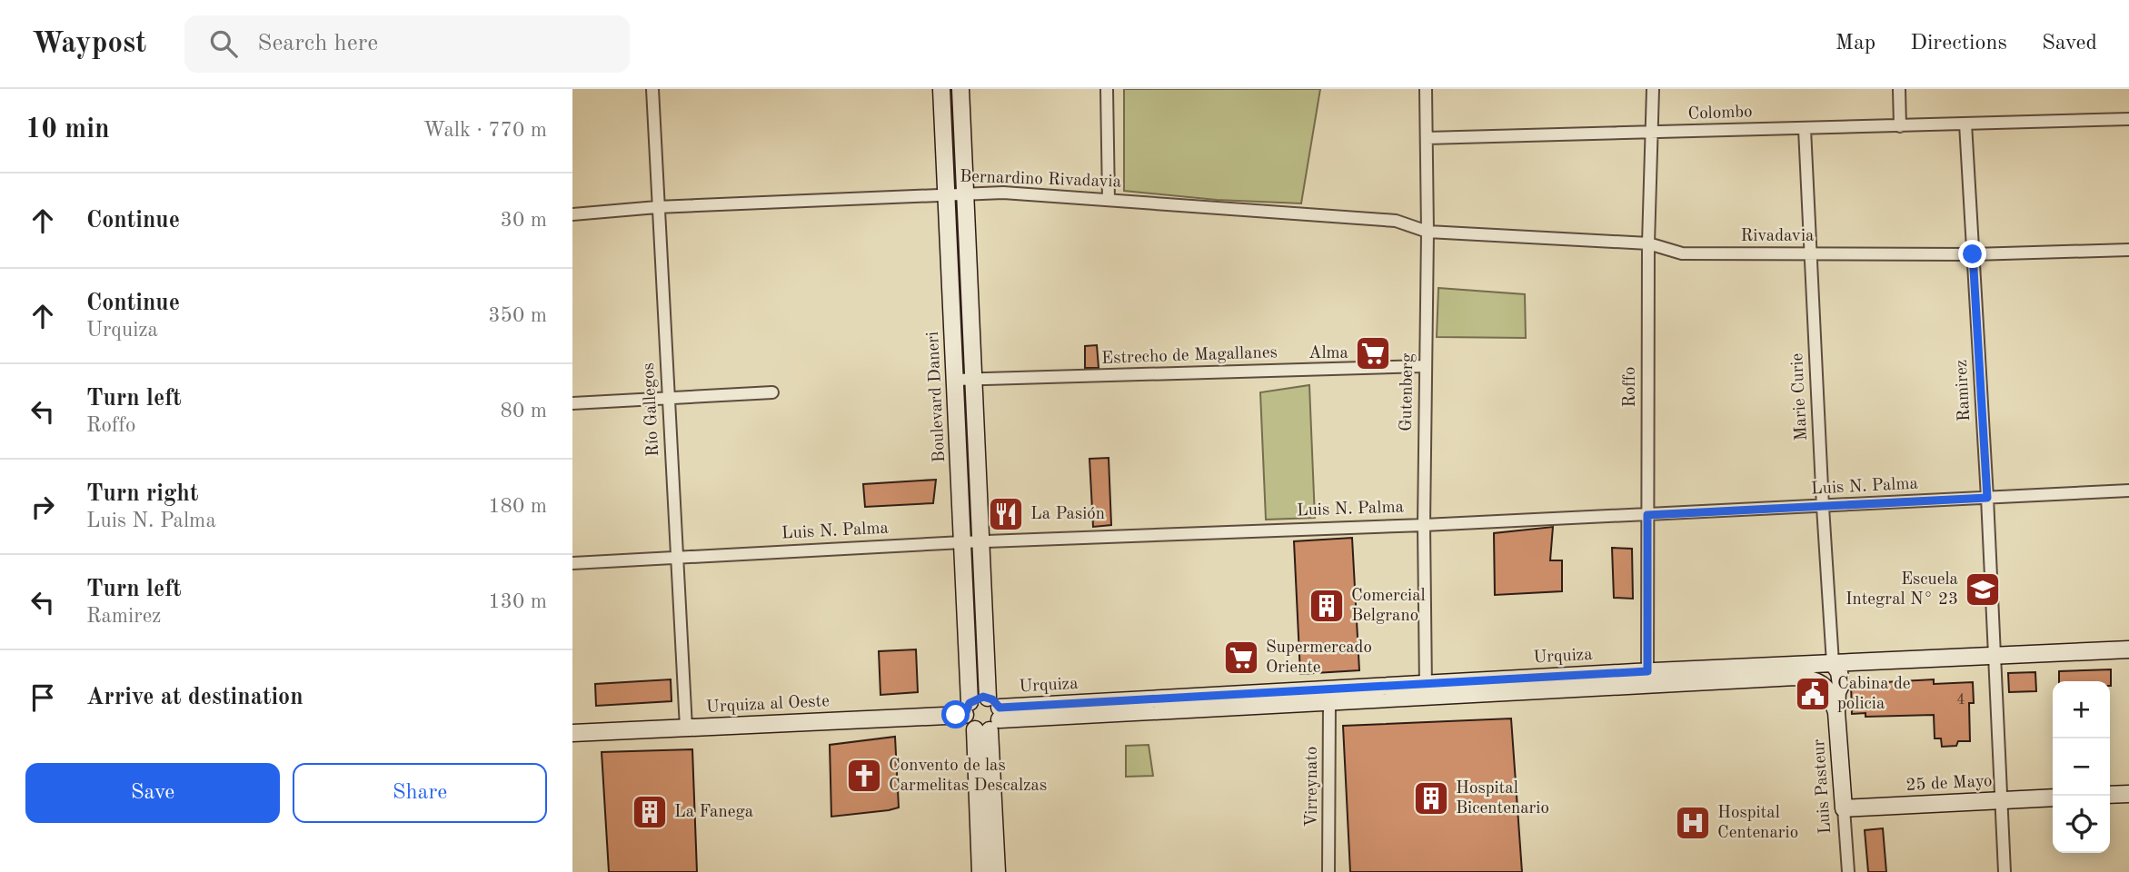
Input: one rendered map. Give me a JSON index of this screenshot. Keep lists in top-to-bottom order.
{
  "streets": {
    "main road": [
      "Boulevard Daneri",
      "Urquiza",
      "Urquiza al Oeste",
      "25 de Mayo",
      "Luis Pasteur"
    ],
    "street": [
      "Colombo",
      "Bernardino Rivadavia",
      "Rivadavia",
      "Estrecho de Magallanes",
      "Roffo",
      "Ramirez",
      "Gutenberg",
      "Marie Curie",
      "Río Gallegos",
      "Luis N. Palma",
      "Virreynato"
    ]
  },
  "crossings": [
    ["Colombo", "Roffo"],
    ["Colombo", "Ramirez"],
    ["Colombo", "Gutenberg"],
    ["Colombo", "Marie Curie"],
    ["Bernardino Rivadavia", "Rivadavia"],
    ["Bernardino Rivadavia", "Gutenberg"],
    ["Bernardino Rivadavia", "Boulevard Daneri"],
    ["Bernardino Rivadavia", "Río Gallegos"],
    ["Rivadavia", "Roffo"],
    ["Rivadavia", "Ramirez"],
    ["Rivadavia", "Gutenberg"],
    ["Rivadavia", "Marie Curie"],
    ["Estrecho de Magallanes", "Gutenberg"],
    ["Estrecho de Magallanes", "Boulevard Daneri"],
    ["Roffo", "Luis N. Palma"],
    ["Roffo", "Urquiza"],
    ["Ramirez", "Luis N. Palma"],
    ["Ramirez", "Urquiza"],
    ["Ramirez", "25 de Mayo"],
    ["Gutenberg", "Luis N. Palma"],
    ["Gutenberg", "Urquiza"],
    ["Boulevard Daneri", "Luis N. Palma"],
    ["Boulevard Daneri", "Urquiza al Oeste"],
    ["Marie Curie", "Luis N. Palma"],
    ["Marie Curie", "Urquiza"],
    ["Marie Curie", "Luis Pasteur"],
    ["Río Gallegos", "Luis N. Palma"],
    ["Río Gallegos", "Urquiza al Oeste"],
    ["Urquiza", "Urquiza al Oeste"],
    ["Urquiza", "Virreynato"],
    ["Urquiza", "Luis Pasteur"],
    ["25 de Mayo", "Luis Pasteur"]
  ],
  "places": {
    "supermarket": ["Alma", "Supermercado Oriente"],
    "restaurant": ["La Pasión"],
    "school or university": ["Escuela Integral N° 23"],
    "building": ["Comercial Belgrano", "Hospital Bicentenario", "La Fanega"],
    "public building": ["Cabina de policia"],
    "church": ["Convento de las Carmelitas Descalzas"],
    "hospital": ["Hospital Centenario"]
  },
  "house_numbers": ["4"],
  "page": {
    "header": "Waypost",
    "search": "Search here",
    "nav": ["Map", "Directions", "Saved"],
    "heading": ["10 min", "Walk · 770 m"],
    "list": [
      ["Continue", "30 m"],
      ["Continue", "Urquiza", "350 m"],
      ["Turn left", "Roffo", "80 m"],
      ["Turn right", "Luis N. Palma", "180 m"],
      ["Turn left", "Ramirez", "130 m"],
      "Arrive at destination"
    ],
    "map_buttons": ["+", "−"],
    "buttons": ["Save", "Share"]
  }
}
